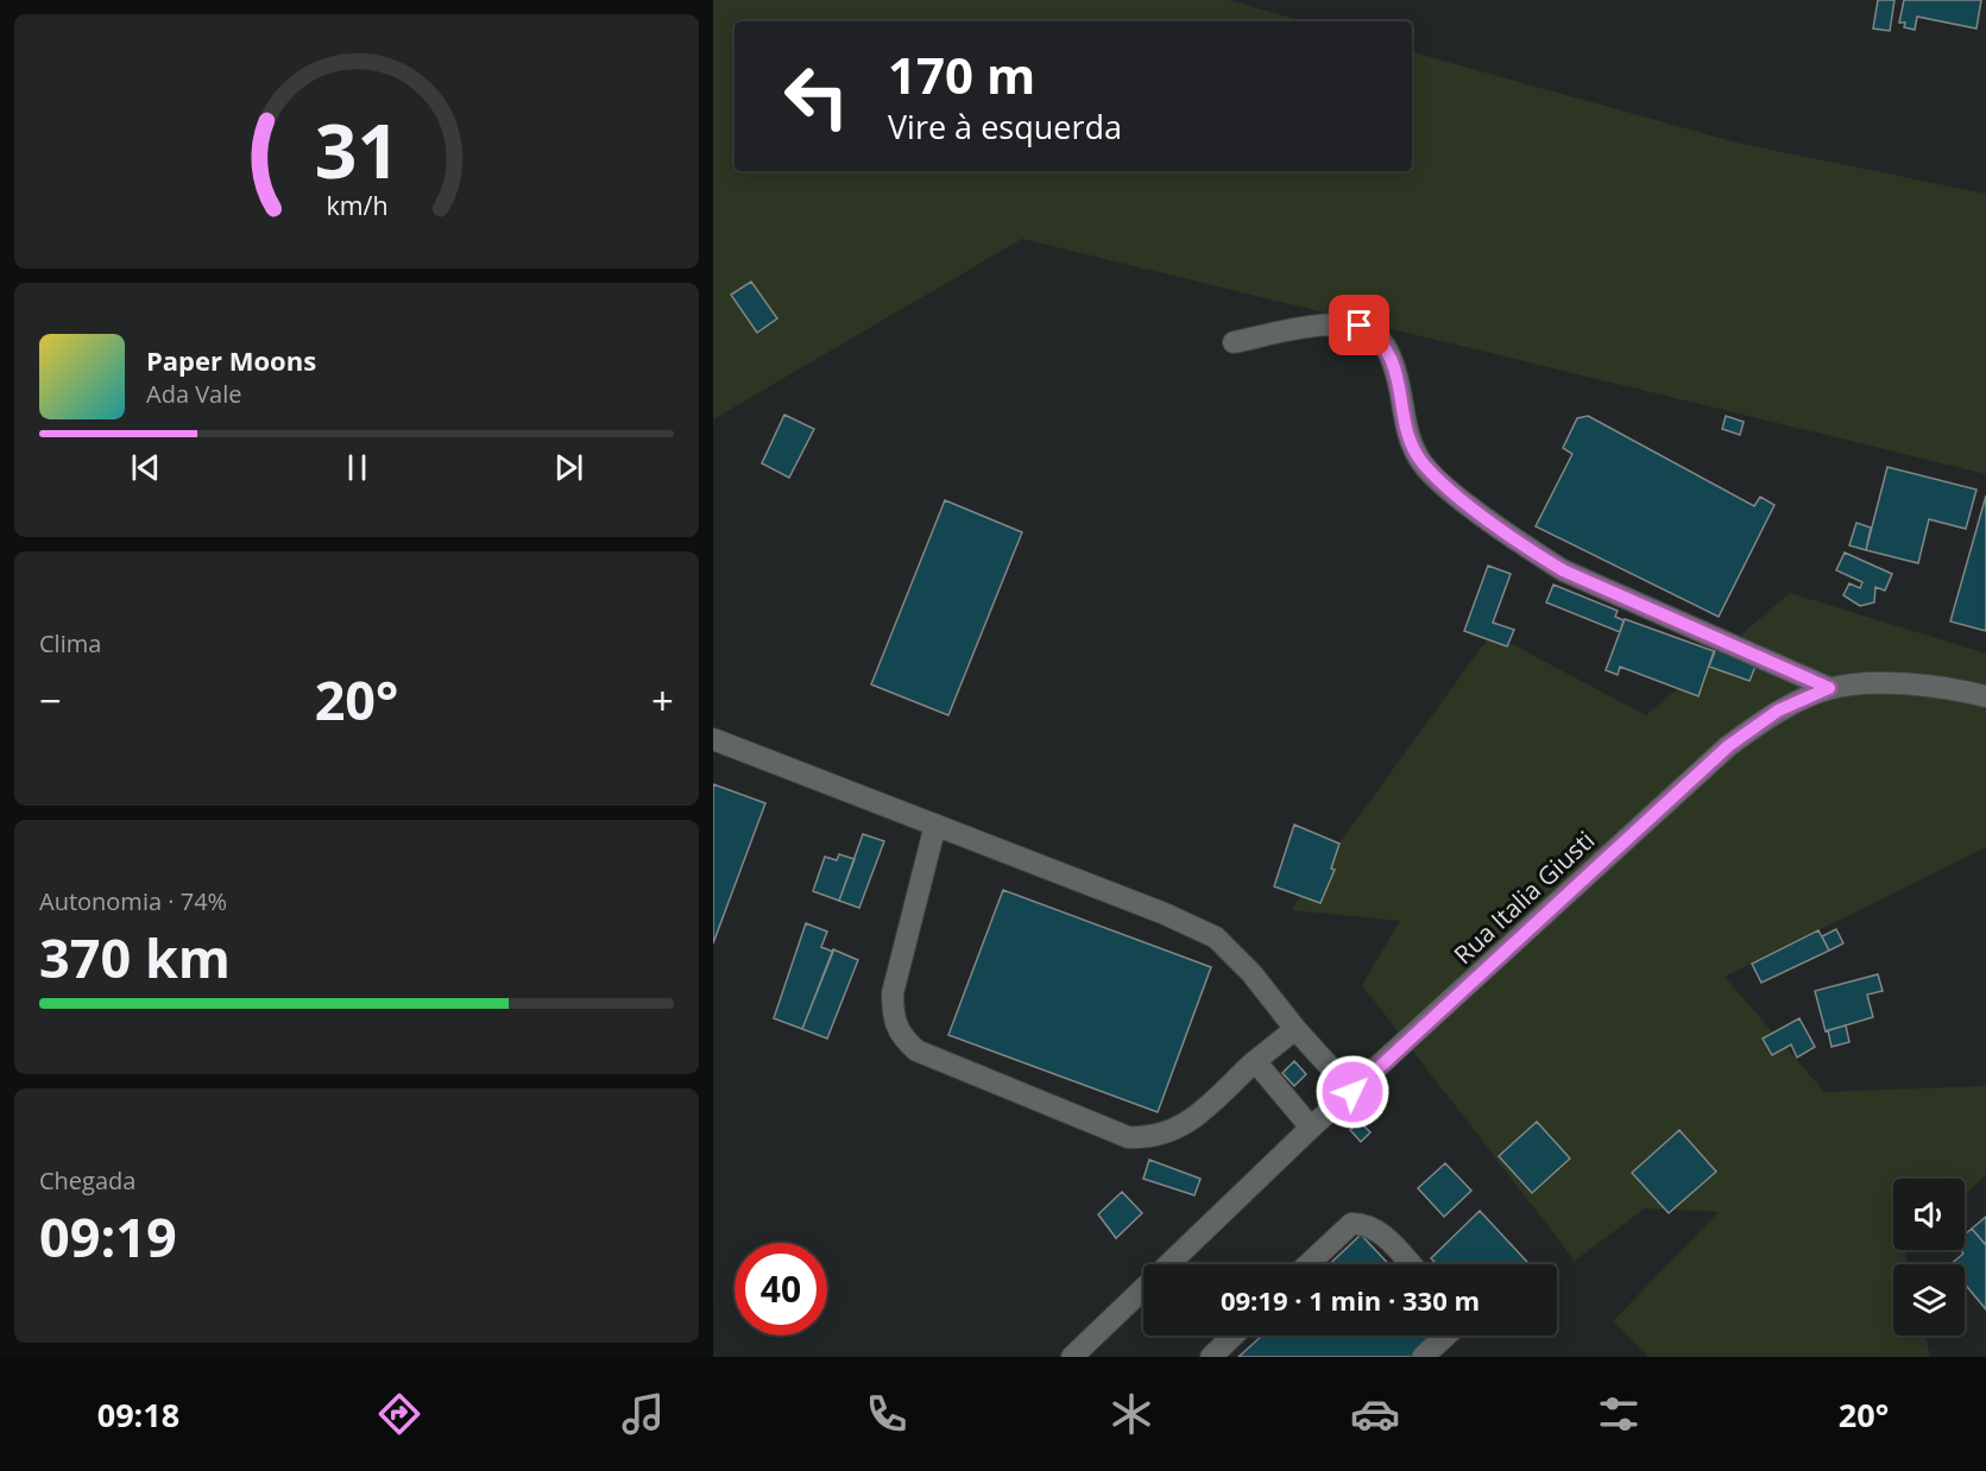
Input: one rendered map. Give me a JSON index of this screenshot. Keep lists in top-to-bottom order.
{
  "streets": {
    "street": ["Rua Italia Giusti"]
  },
  "page": {
    "turn": ["170 m", "Vire à esquerda"],
    "song": ["Paper Moons", "Ada Vale"],
    "tile": [
      "Clima",
      ["Autonomia · 74%", "370 km"],
      ["Chegada", "09:19"]
    ],
    "heat": ["−", "20°", "+"],
    "limit": "40",
    "trip": "09:19 · 1 min · 330 m",
    "tabs": ["09:18", "20°"],
    "gauge": ["31", "km/h"]
  }
}
